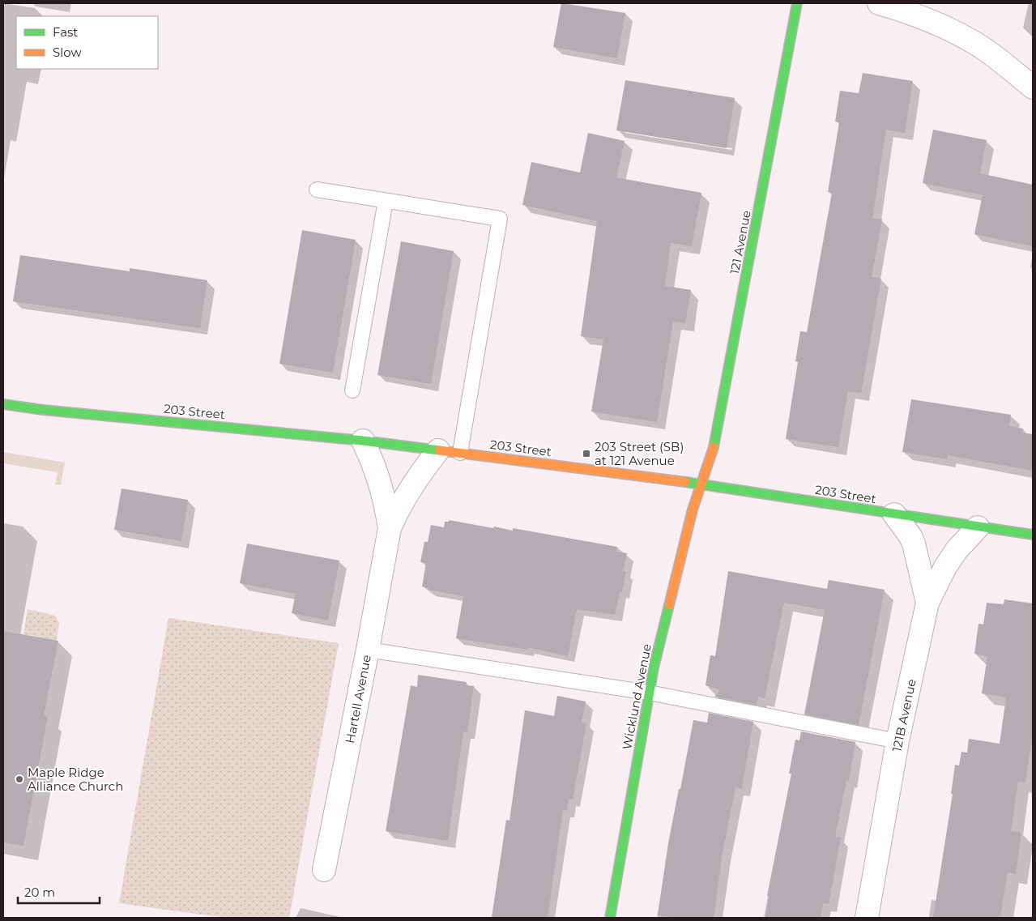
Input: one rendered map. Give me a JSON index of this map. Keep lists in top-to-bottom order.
{
  "streets": {
    "main road": ["121 Avenue", "203 Street", "Wicklund Avenue"],
    "street": ["Hartell Avenue", "121B Avenue"]
  },
  "crossings": [
    ["121 Avenue", "203 Street"],
    ["121 Avenue", "Wicklund Avenue"],
    ["203 Street", "Wicklund Avenue"],
    ["203 Street", "Hartell Avenue"],
    ["203 Street", "121B Avenue"]
  ],
  "places": {
    "transit": ["203 Street (SB) at 121 Avenue"],
    "other": ["Maple Ridge Alliance Church"]
  },
  "legend": ["Fast", "Slow"],
  "scale_bar": "20 m"
}
